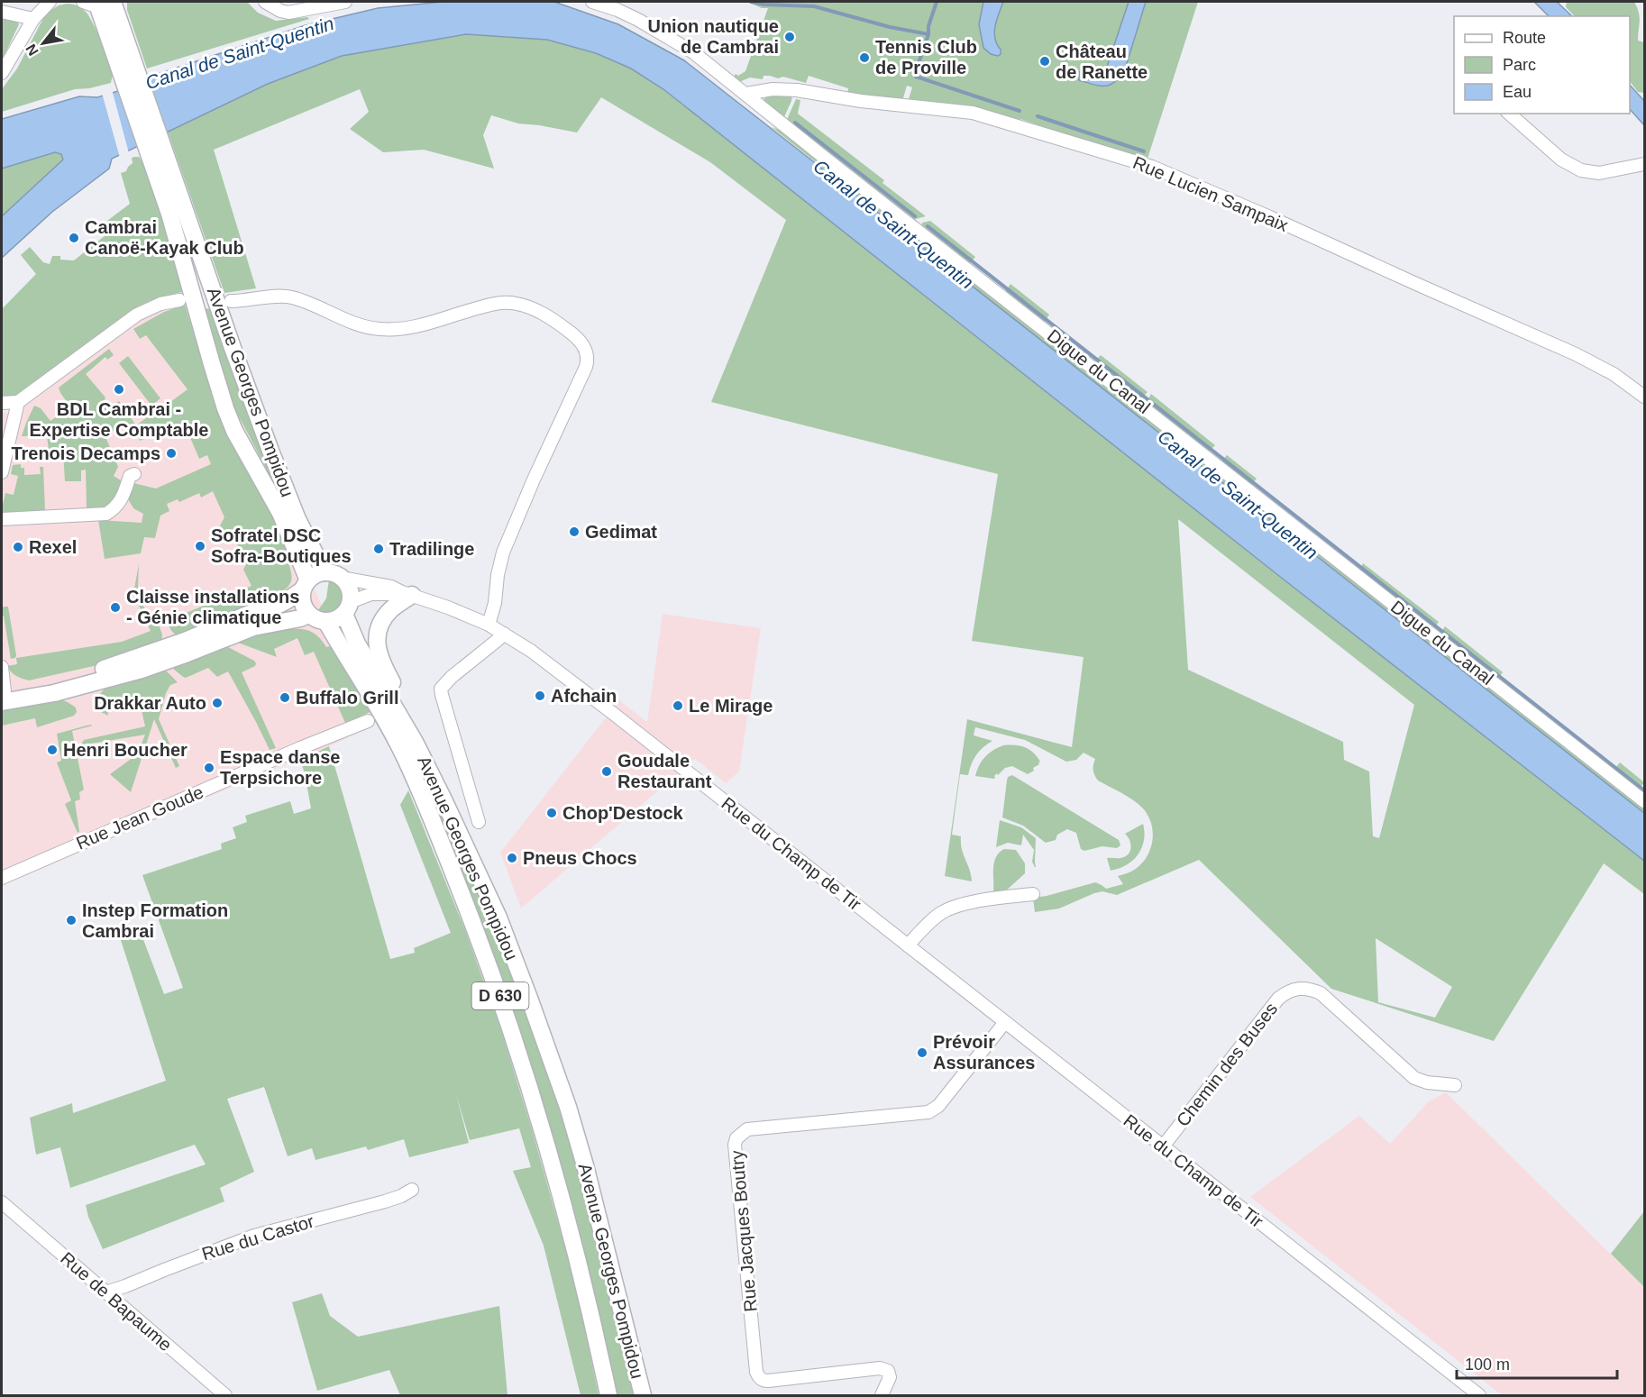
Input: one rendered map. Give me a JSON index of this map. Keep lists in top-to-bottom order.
{
  "streets": {
    "main road": ["Avenue Georges Pompidou", "D 630"],
    "street": [
      "Rue Lucien Sampaix",
      "Digue du Canal",
      "Rue Jean Goude",
      "Rue du Champ de Tir",
      "Chemin des Buses",
      "Rue Jacques Boutry",
      "Rue du Castor",
      "Rue de Bapaume"
    ]
  },
  "crossings": [
    ["Rue Lucien Sampaix", "Digue du Canal"],
    ["Avenue Georges Pompidou", "Rue du Champ de Tir"],
    ["Rue du Champ de Tir", "Chemin des Buses"],
    ["Rue du Champ de Tir", "Rue Jacques Boutry"],
    ["Rue du Castor", "Rue de Bapaume"]
  ],
  "water": ["Canal de Saint-Quentin"],
  "places": [
    "Union nautique de Cambrai",
    "Tennis Club de Proville",
    "Château de Ranette",
    "Cambrai Canoë-Kayak Club",
    "BDL Cambrai - Expertise Comptable",
    "Trenois Decamps",
    "Gedimat",
    "Sofratel DSC Sofra-Boutiques",
    "Rexel",
    "Tradilinge",
    "Claisse installations - Génie climatique",
    "Afchain",
    "Buffalo Grill",
    "Drakkar Auto",
    "Le Mirage",
    "Henri Boucher",
    "Espace danse Terpsichore",
    "Goudale Restaurant",
    "Chop'Destock",
    "Pneus Chocs",
    "Instep Formation Cambrai",
    "Prévoir Assurances"
  ],
  "legend": ["Route", "Parc", "Eau"],
  "scale_bar": "100 m",
  "north": "bottom left"
}
